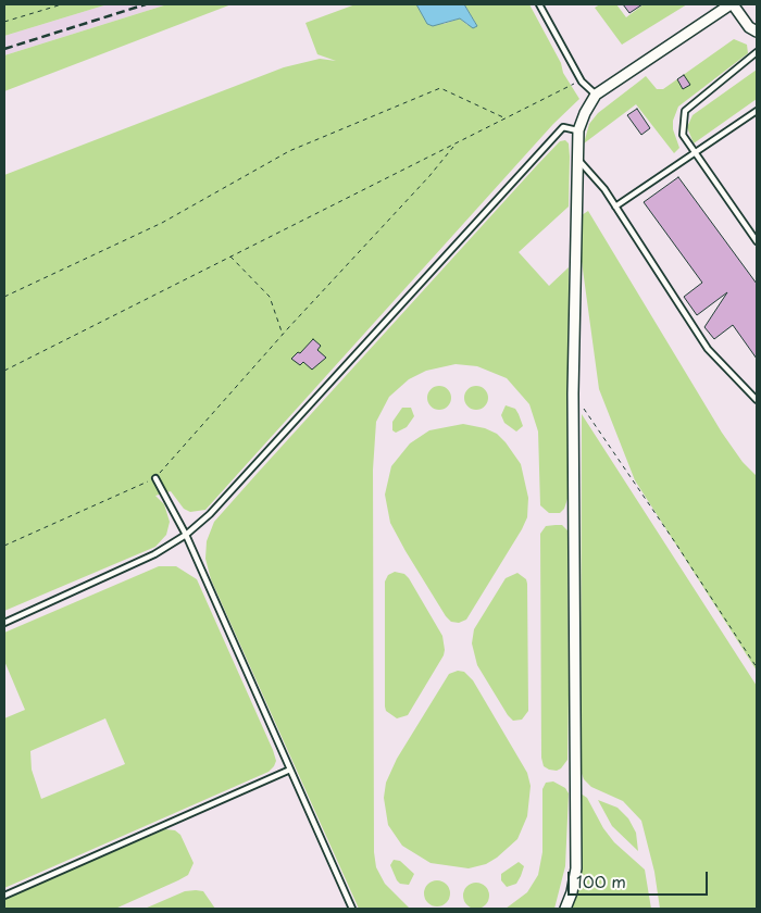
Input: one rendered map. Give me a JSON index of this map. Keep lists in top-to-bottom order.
{
  "scale_bar": "100 m"
}
